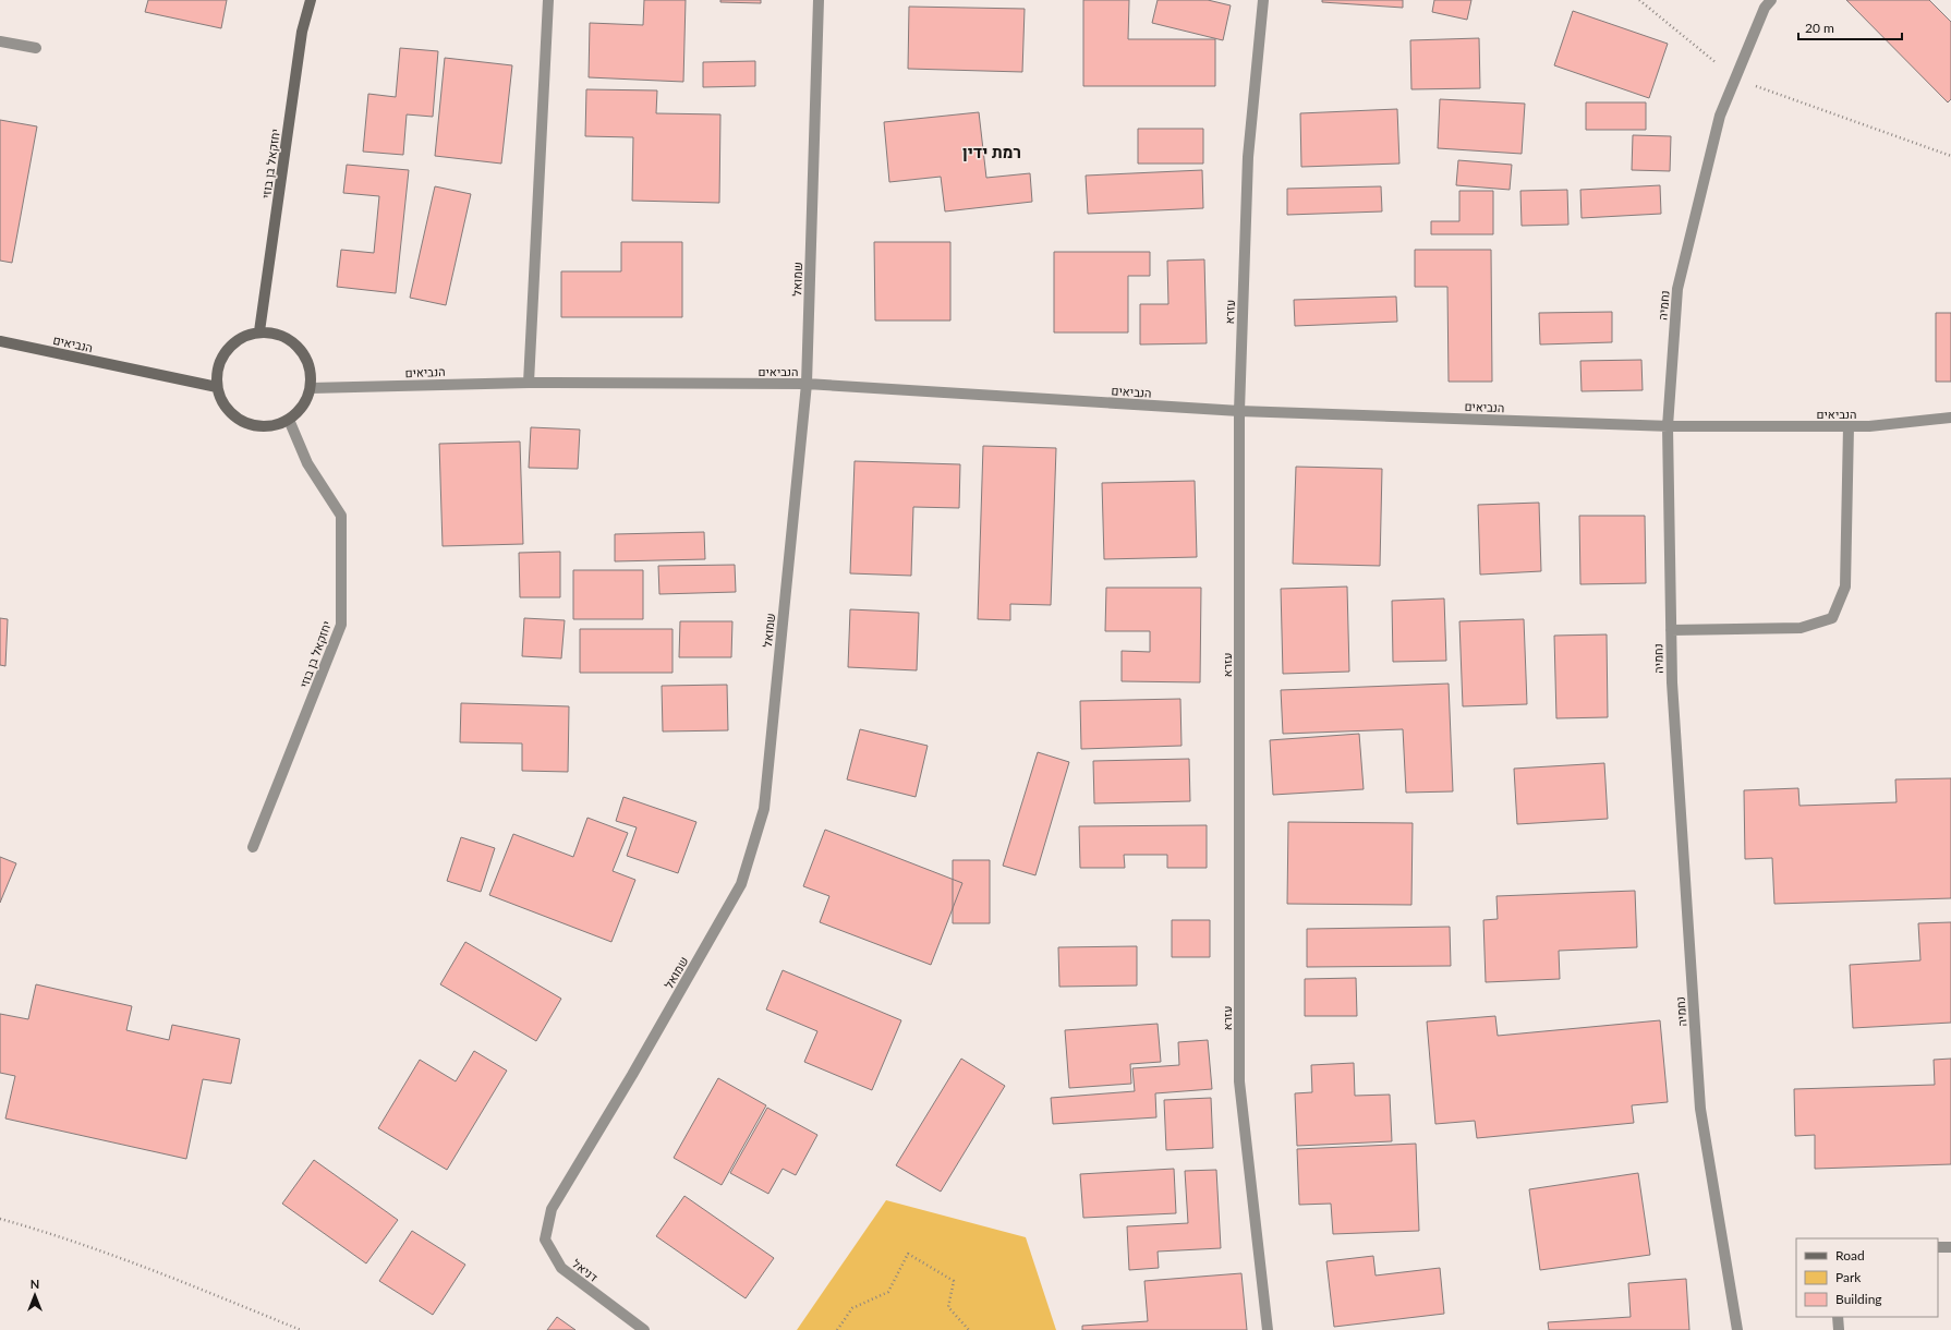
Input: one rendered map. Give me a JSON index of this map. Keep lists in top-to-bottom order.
{
  "streets": {
    "street": [
      "יחזקאל בן בוזי",
      "שמואל",
      "נחמיה",
      "עזרא",
      "הנביאים",
      "דניאל"
    ]
  },
  "crossings": [
    ["יחזקאל בן בוזי", "הנביאים"],
    ["שמואל", "הנביאים"],
    ["שמואל", "דניאל"],
    ["נחמיה", "הנביאים"],
    ["עזרא", "הנביאים"]
  ],
  "districts": ["רמת ידין"],
  "legend": ["Road", "Park", "Building"],
  "scale_bar": "20 m",
  "north": "top"
}
